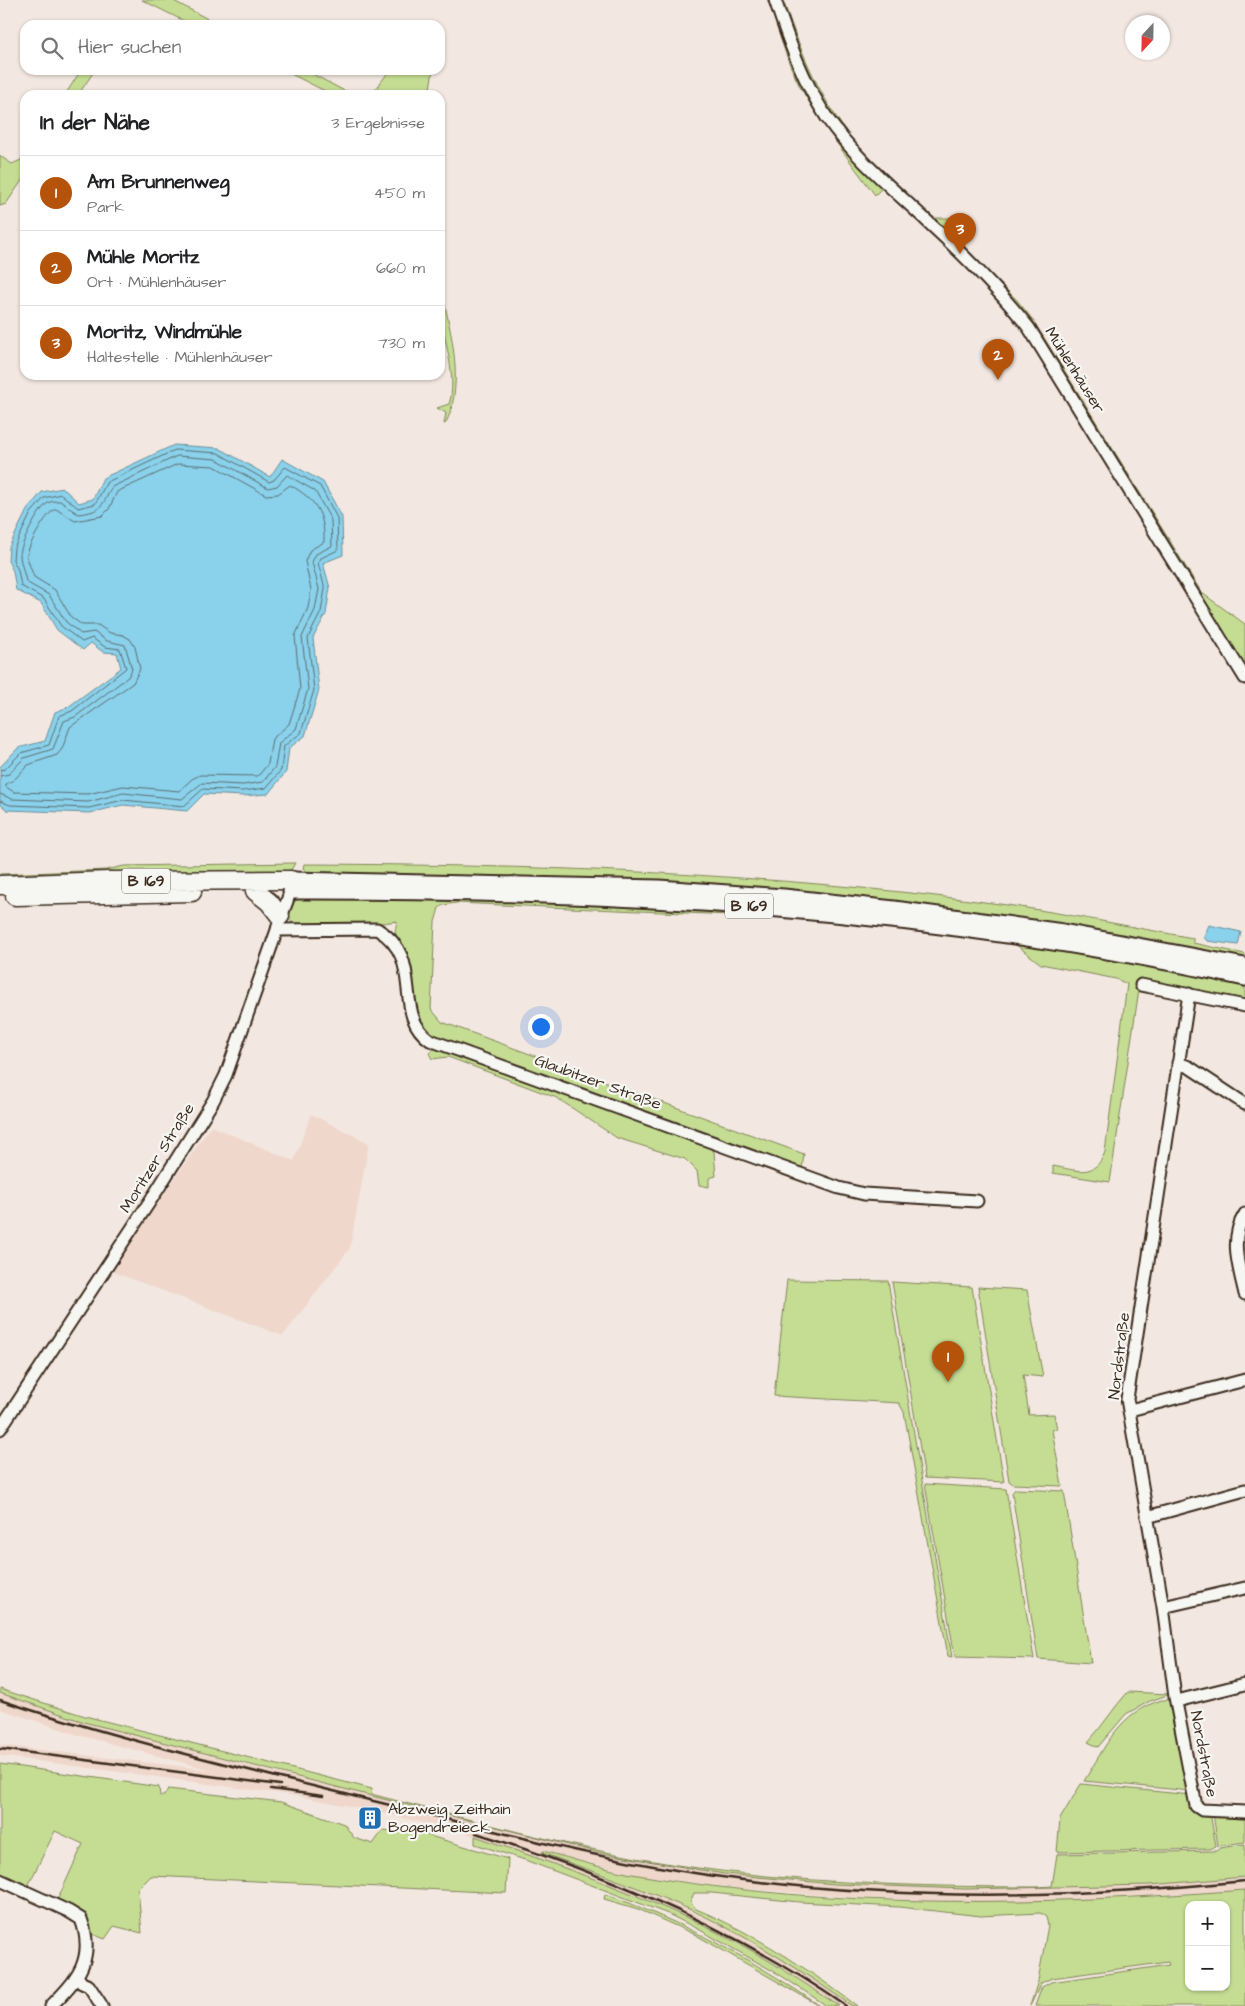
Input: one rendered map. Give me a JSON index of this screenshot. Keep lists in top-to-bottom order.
{
  "streets": {
    "highway": ["B 169"],
    "street": [
      "Mühlenhäuser",
      "Glaubitzer Straße",
      "Moritzer Straße",
      "Nordstraße"
    ]
  },
  "crossings": [
    ["B 169", "Moritzer Straße"],
    ["Glaubitzer Straße", "Moritzer Straße"]
  ],
  "places": {
    "building": ["Abzweig Zeithain Bogendreieck"]
  },
  "north": "bottom",
  "page": {
    "search": "Hier suchen",
    "heading": ["In der Nähe", "3 Ergebnisse"],
    "list": [
      {
        "mark": "1",
        "name": "Am Brunnenweg",
        "note": "Park",
        "value": "450 m"
      },
      {
        "mark": "2",
        "name": "Mühle Moritz",
        "note": "Ort · Mühlenhäuser",
        "value": "660 m"
      },
      {
        "mark": "3",
        "name": "Moritz, Windmühle",
        "note": "Haltestelle · Mühlenhäuser",
        "value": "730 m"
      }
    ],
    "pins": ["3", "2", "1"],
    "map_buttons": ["+", "−"]
  }
}
